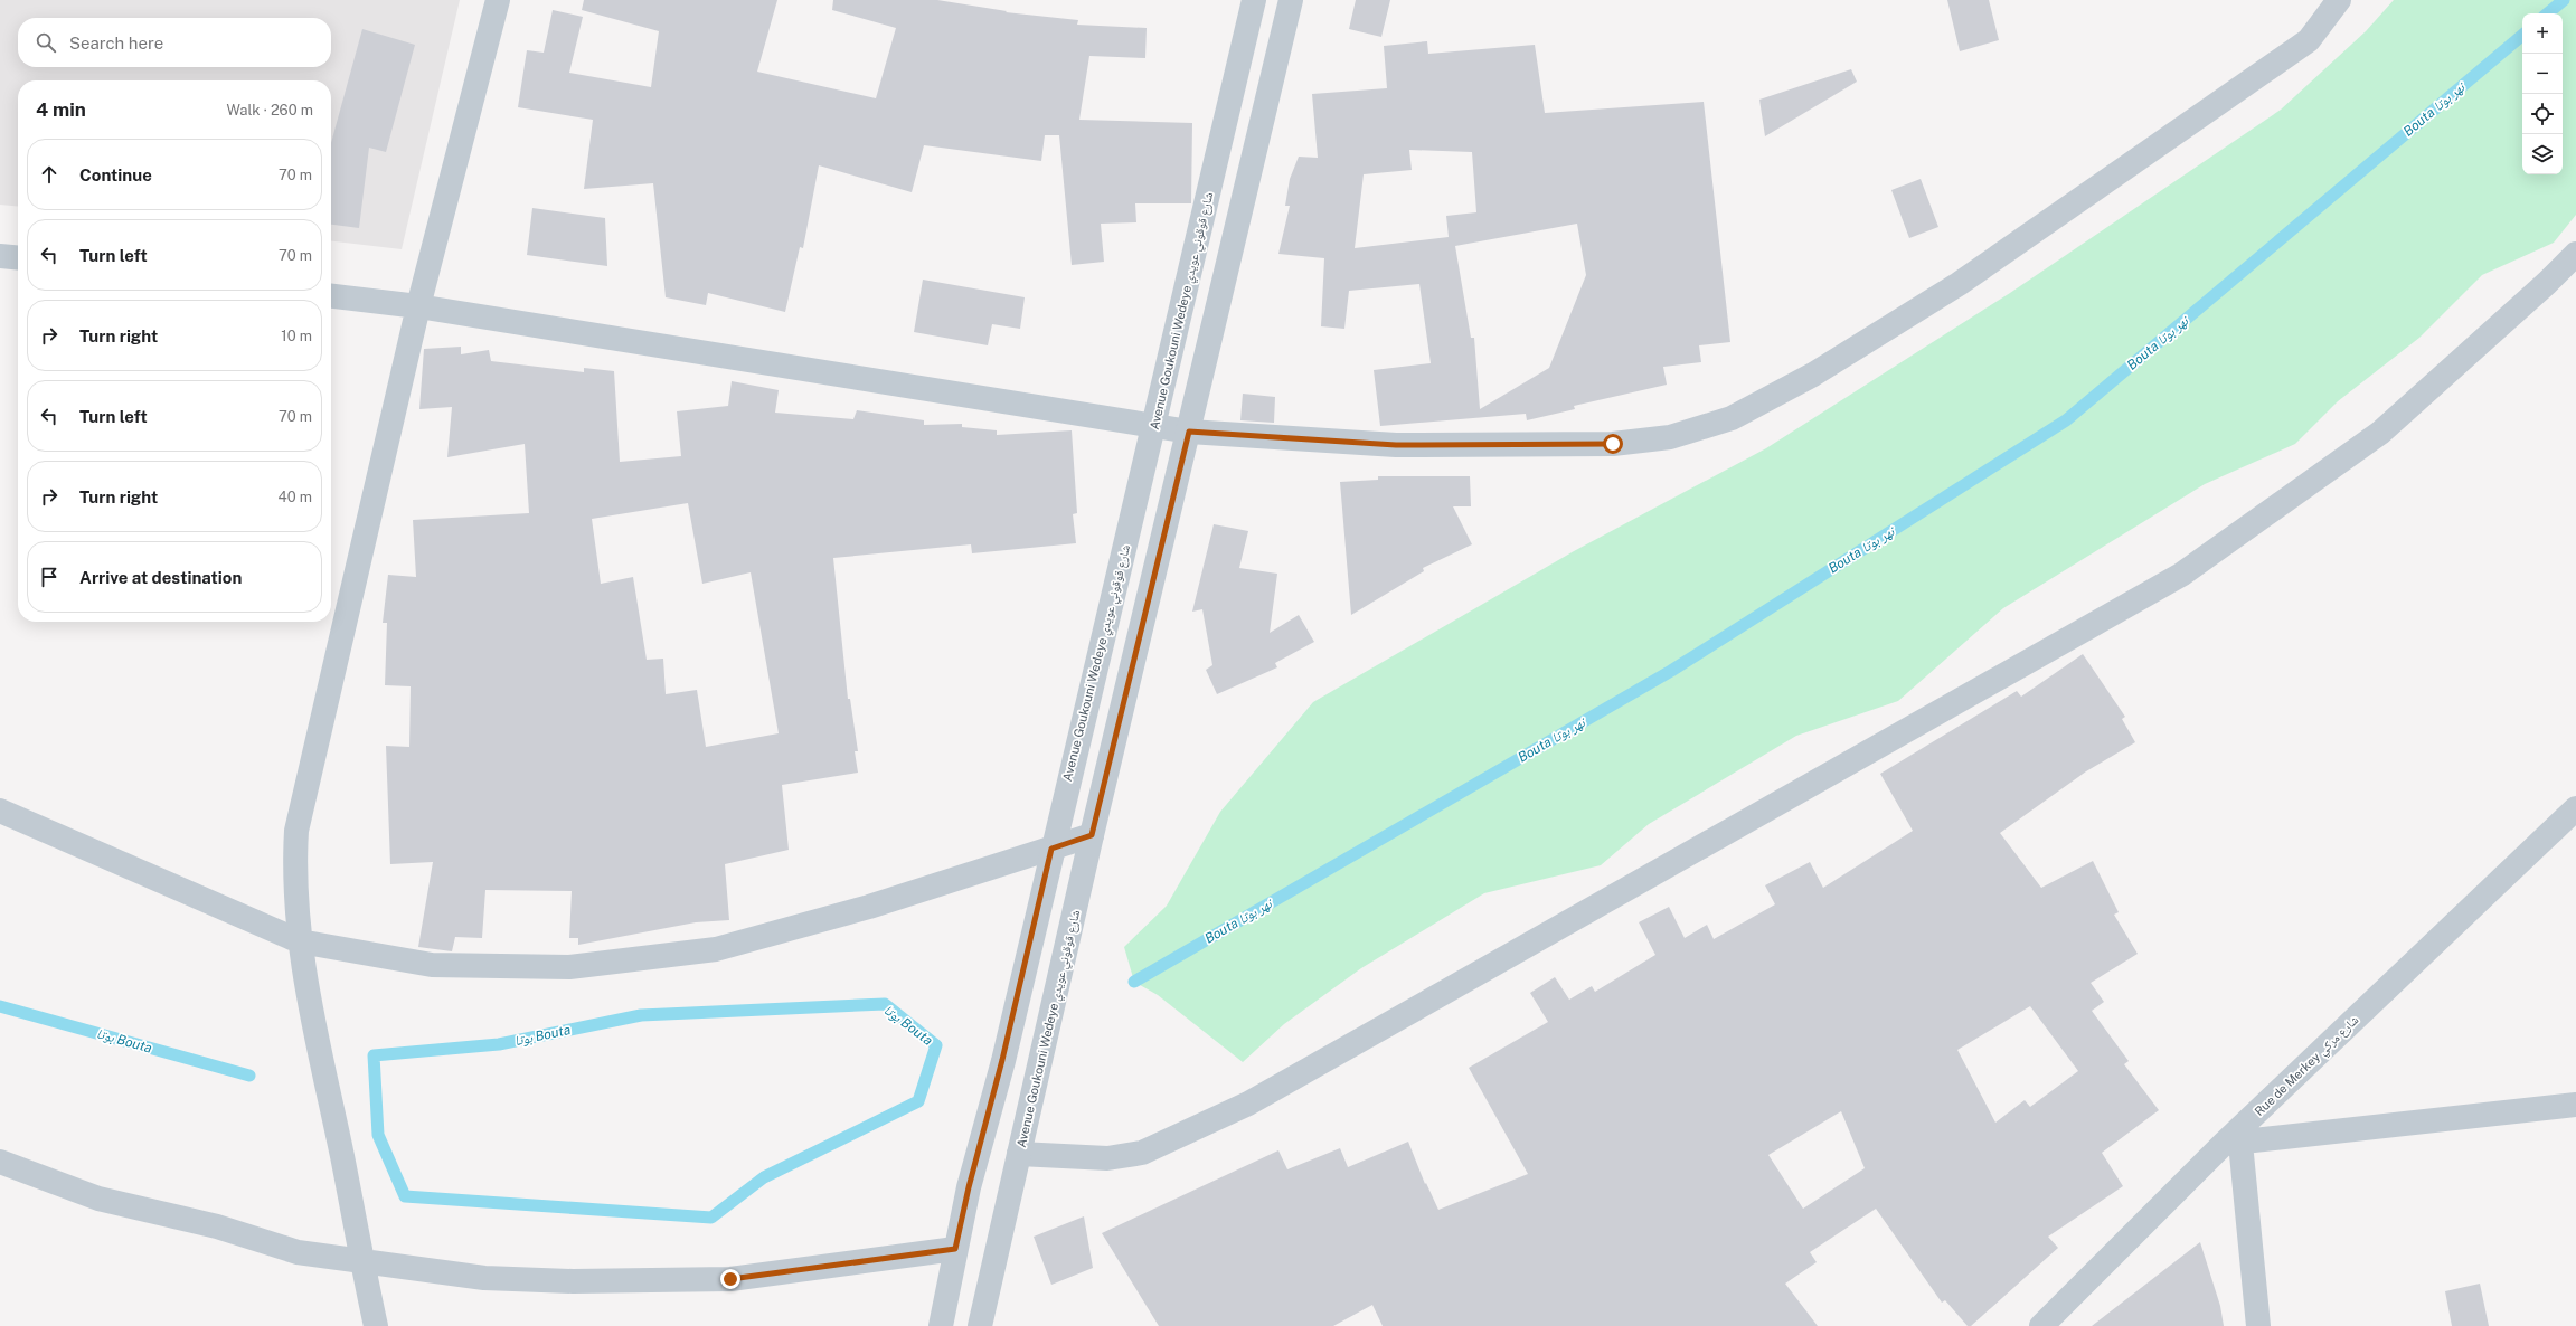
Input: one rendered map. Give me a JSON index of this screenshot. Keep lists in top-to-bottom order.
{
  "streets": {
    "street": ["Avenue Goukouni Wedeye شارع قوقوني عويدي", "Rue de Merkey شارع مركي"]
  },
  "water": ["Bouta نهر بوتا", "بوتا Bouta"],
  "page": {
    "map_buttons": ["+", "−"],
    "search": "Search here",
    "heading": ["4 min", "Walk · 260 m"],
    "list": [
      ["Continue", "70 m"],
      ["Turn left", "70 m"],
      ["Turn right", "10 m"],
      ["Turn left", "70 m"],
      ["Turn right", "40 m"],
      "Arrive at destination"
    ]
  }
}
